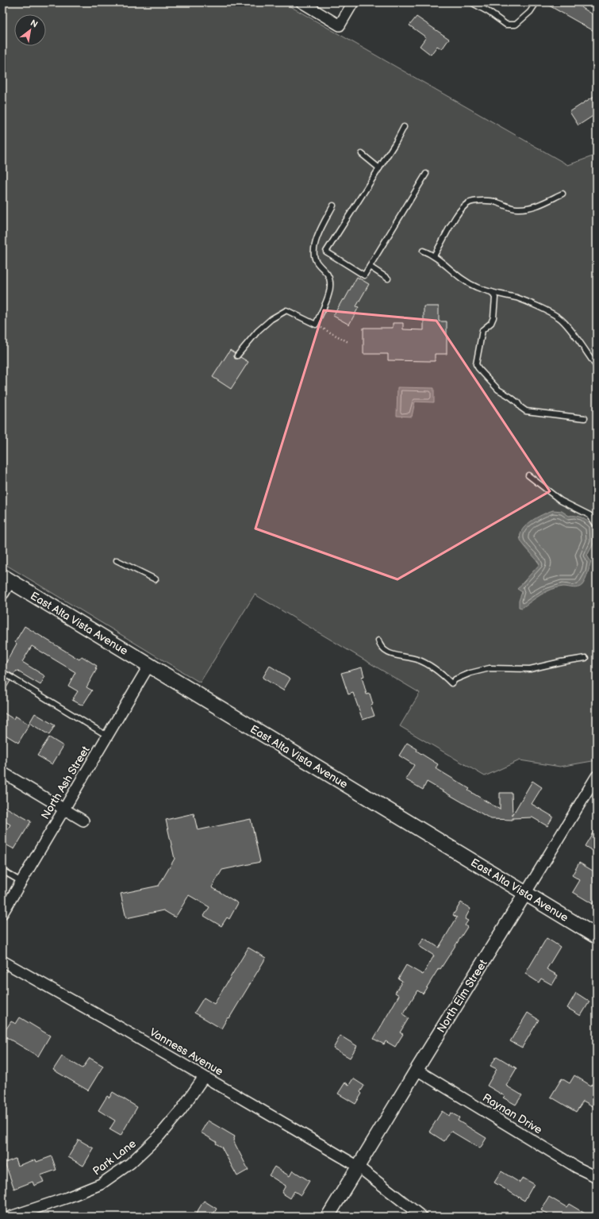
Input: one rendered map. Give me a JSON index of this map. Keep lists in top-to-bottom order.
{
  "streets": {
    "main road": ["East Alta Vista Avenue"],
    "street": [
      "North Ash Street",
      "North Elm Street",
      "Vanness Avenue",
      "Raynan Drive",
      "Park Lane"
    ]
  },
  "crossings": [
    ["East Alta Vista Avenue", "North Ash Street"],
    ["East Alta Vista Avenue", "North Elm Street"],
    ["North Elm Street", "Vanness Avenue"],
    ["North Elm Street", "Raynan Drive"],
    ["Vanness Avenue", "Park Lane"]
  ],
  "north": "top right"
}
